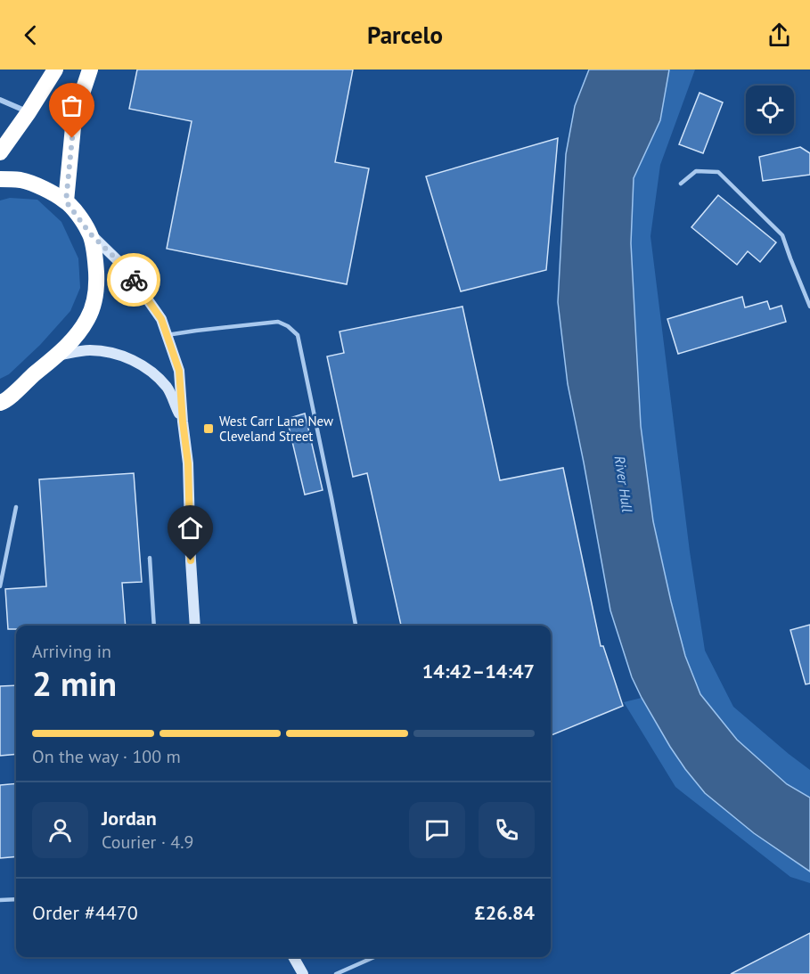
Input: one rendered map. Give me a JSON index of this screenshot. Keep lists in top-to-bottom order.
{
  "water": ["River Hull"],
  "places": {
    "transit": ["West Carr Lane New Cleveland Street"]
  },
  "page": {
    "header": "Parcelo",
    "heading": ["2 min", "Arriving in", "14:42–14:47"],
    "panel": [
      "Jordan",
      "Courier · 4.9",
      "Order #4470",
      "£26.84"
    ],
    "bar": "On the way · 100 m"
  }
}
